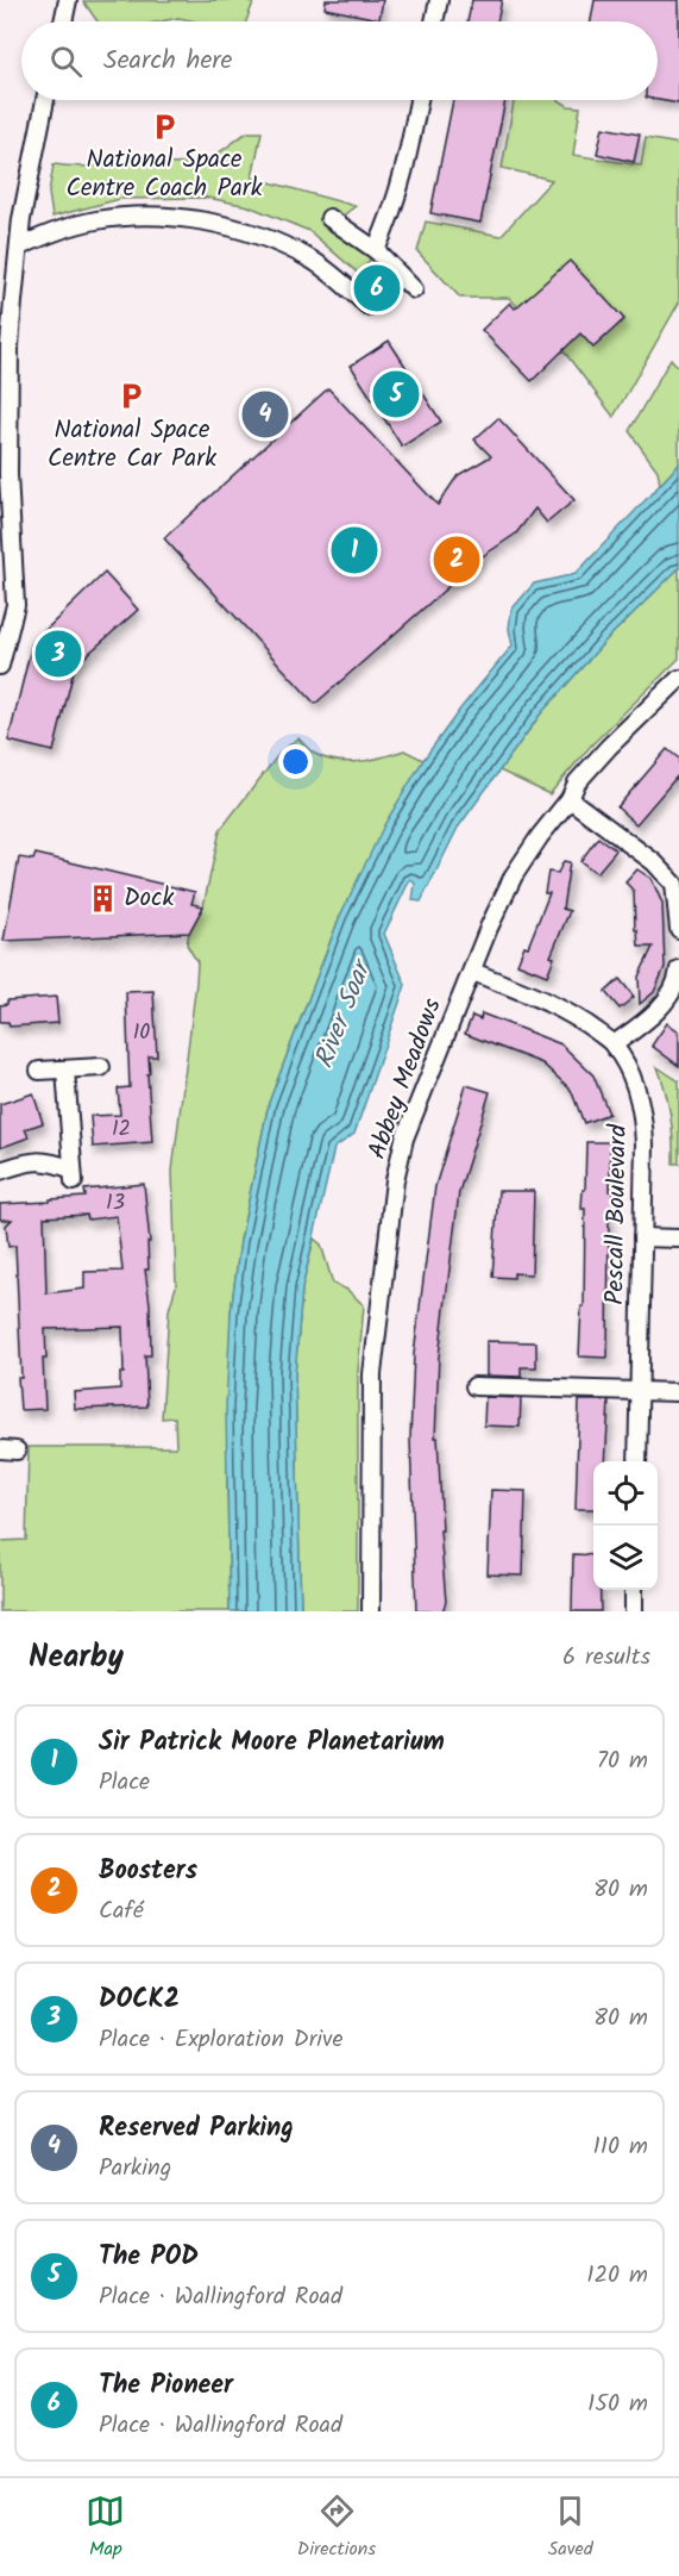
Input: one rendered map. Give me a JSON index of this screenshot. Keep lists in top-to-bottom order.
{
  "streets": {
    "street": ["Abbey Meadows", "Pescall Boulevard"]
  },
  "crossings": [
    ["Abbey Meadows", "Pescall Boulevard"]
  ],
  "water": ["River Soar"],
  "places": {
    "parking": ["National Space Centre Coach Park", "National Space Centre Car Park"],
    "building": ["Dock"]
  },
  "house_numbers": ["10", "12", "13"],
  "page": {
    "search": "Search here",
    "pins": [
      "6",
      "5",
      "4",
      "1",
      "2",
      "3"
    ],
    "heading": ["Nearby", "6 results"],
    "list": [
      {
        "mark": "1",
        "name": "Sir Patrick Moore Planetarium",
        "note": "Place",
        "value": "70 m"
      },
      {
        "mark": "2",
        "name": "Boosters",
        "note": "Café",
        "value": "80 m"
      },
      {
        "mark": "3",
        "name": "DOCK2",
        "note": "Place · Exploration Drive",
        "value": "80 m"
      },
      {
        "mark": "4",
        "name": "Reserved Parking",
        "note": "Parking",
        "value": "110 m"
      },
      {
        "mark": "5",
        "name": "The POD",
        "note": "Place · Wallingford Road",
        "value": "120 m"
      },
      {
        "mark": "6",
        "name": "The Pioneer",
        "note": "Place · Wallingford Road",
        "value": "150 m"
      }
    ],
    "nav": ["Map", "Directions", "Saved"]
  }
}
